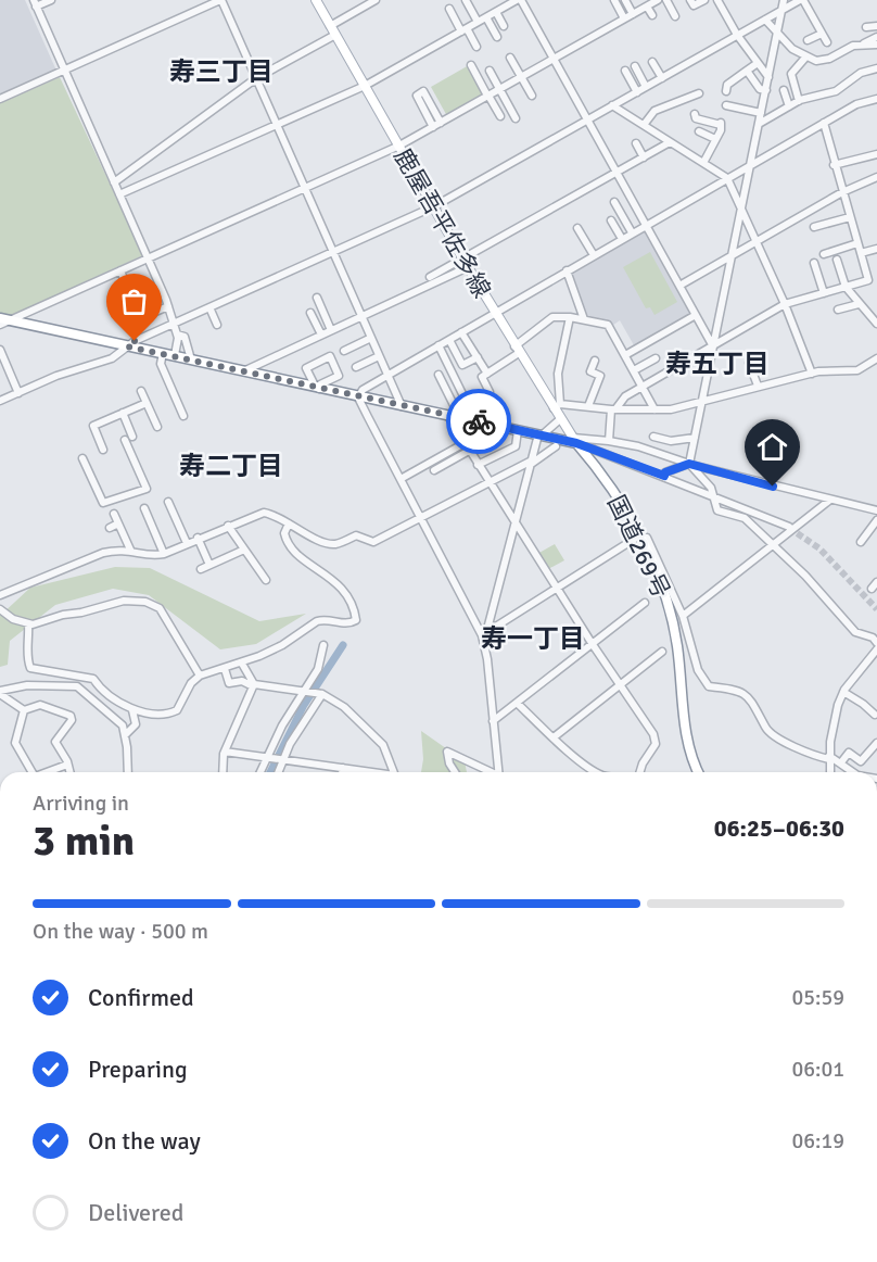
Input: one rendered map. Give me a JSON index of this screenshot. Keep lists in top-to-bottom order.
{
  "streets": {
    "highway": ["国道269号"],
    "main road": ["鹿屋吾平佐多線"]
  },
  "crossings": [
    ["鹿屋吾平佐多線", "国道269号"]
  ],
  "districts": [
    "寿三丁目",
    "寿五丁目",
    "寿二丁目",
    "寿一丁目"
  ],
  "page": {
    "heading": ["3 min", "Arriving in", "06:25–06:30"],
    "bar": "On the way · 500 m",
    "list": [
      ["Confirmed", "05:59"],
      ["Preparing", "06:01"],
      ["On the way", "06:19"],
      "Delivered"
    ]
  }
}
